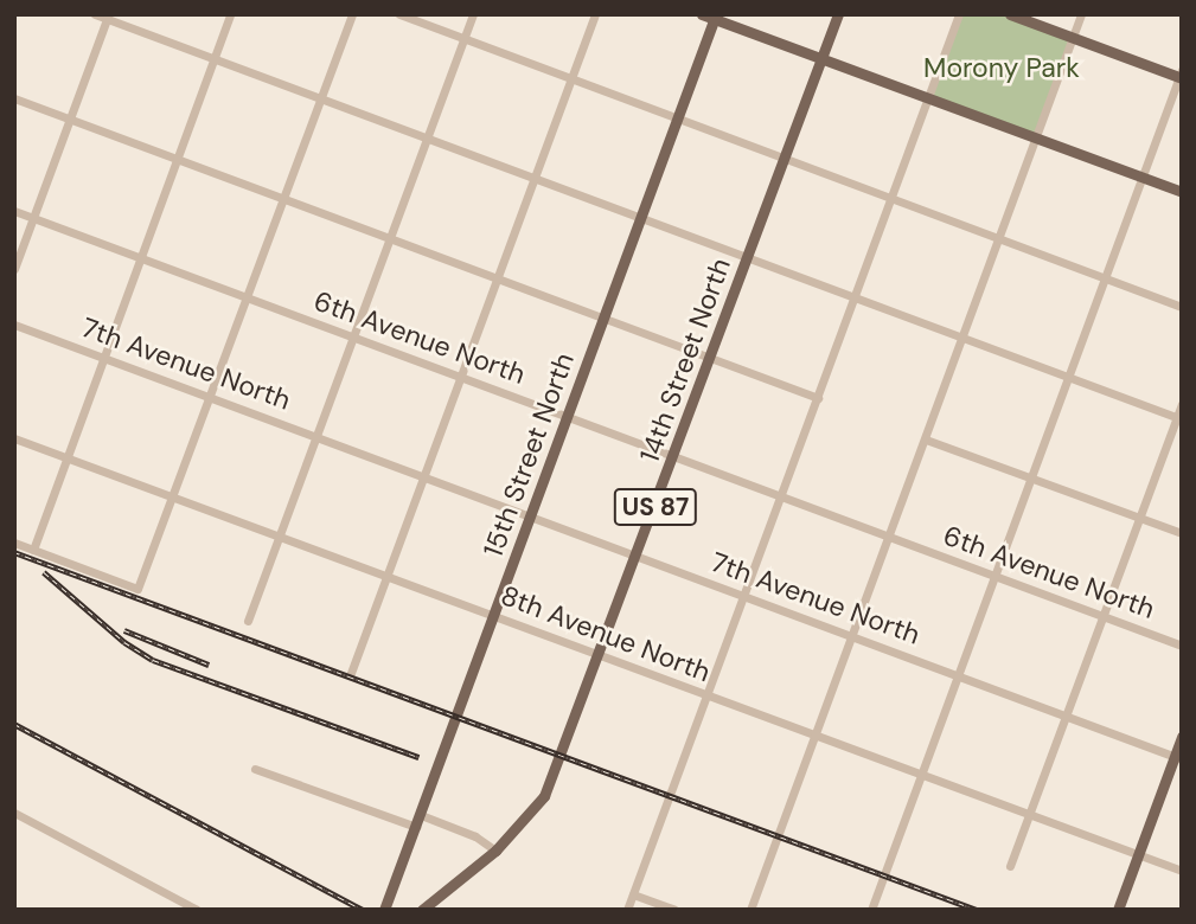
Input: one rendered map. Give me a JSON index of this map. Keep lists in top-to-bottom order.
{
  "streets": {
    "main road": ["14th Street North", "15th Street North", "US 87"],
    "street": ["6th Avenue North", "7th Avenue North", "8th Avenue North"]
  },
  "crossings": [
    ["6th Avenue North", "14th Street North"],
    ["6th Avenue North", "15th Street North"],
    ["14th Street North", "7th Avenue North"],
    ["14th Street North", "8th Avenue North"],
    ["7th Avenue North", "15th Street North"],
    ["15th Street North", "8th Avenue North"]
  ],
  "parks": ["Morony Park"]
}
